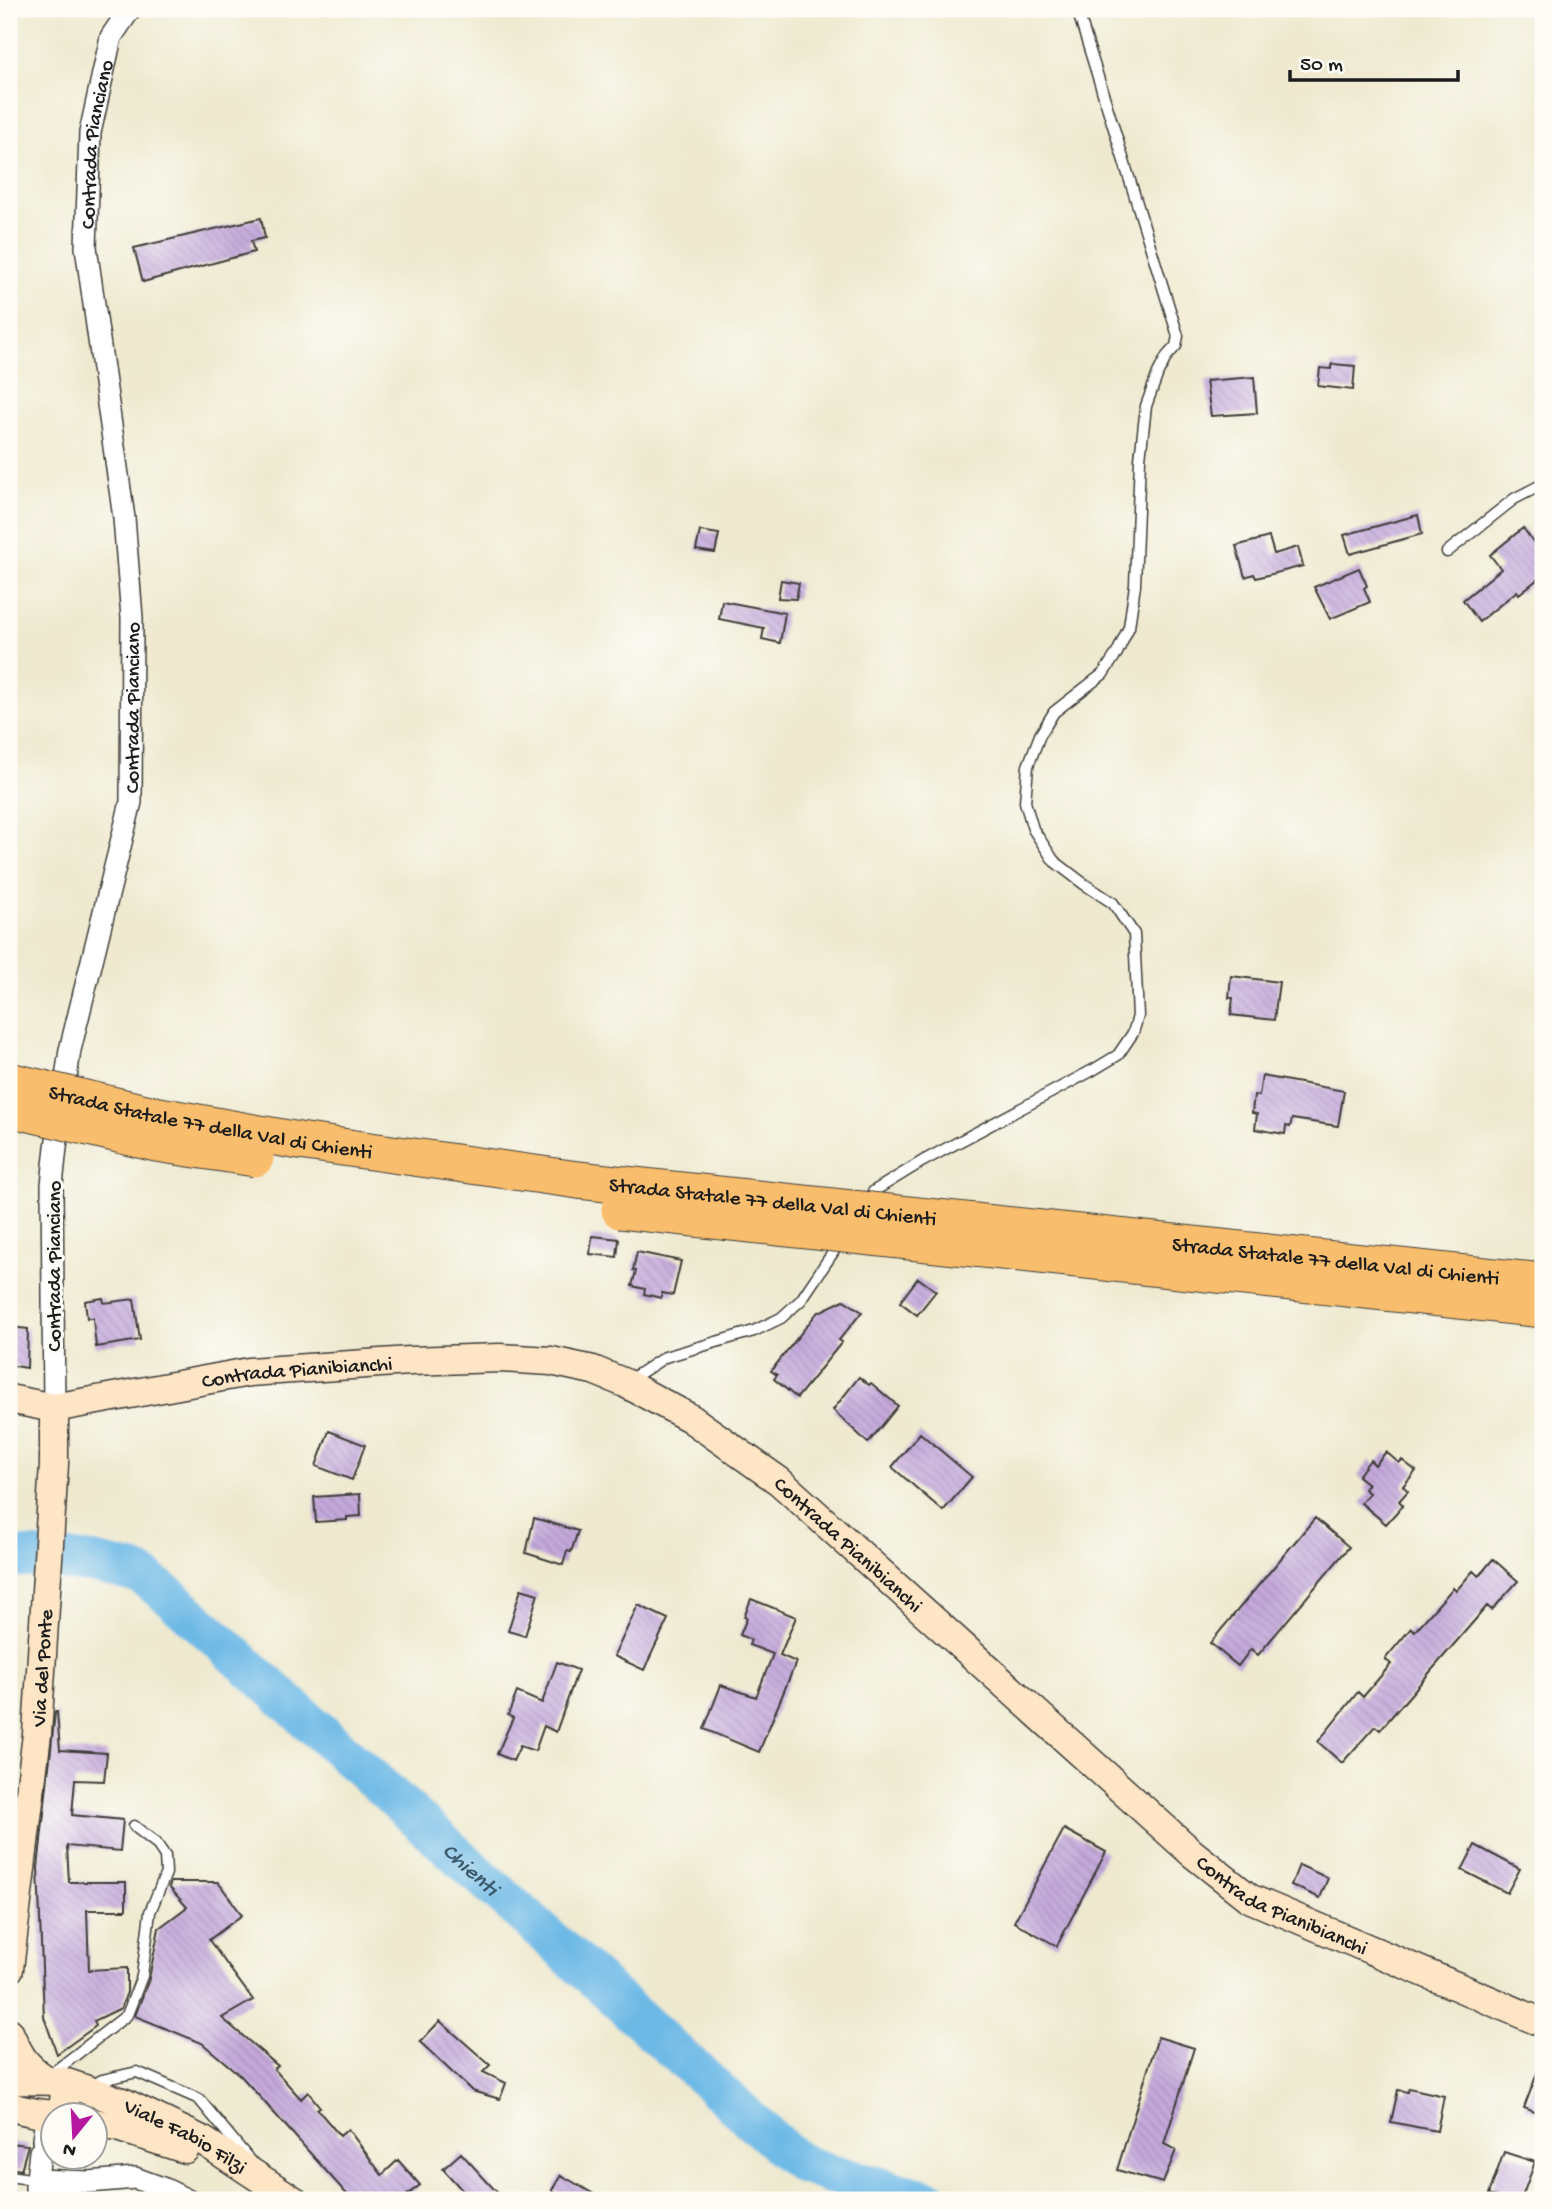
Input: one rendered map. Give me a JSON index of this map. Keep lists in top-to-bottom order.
{
  "streets": {
    "highway": ["Strada Statale 77 della Val di Chienti"],
    "street": [
      "Contrada Pianciano",
      "Contrada Pianibianchi",
      "Via del Ponte",
      "Viale Fabio Filzi"
    ]
  },
  "crossings": [
    ["Contrada Pianciano", "Contrada Pianibianchi"],
    ["Contrada Pianciano", "Via del Ponte"],
    ["Contrada Pianibianchi", "Via del Ponte"]
  ],
  "water": ["Chienti"],
  "scale_bar": "50 m",
  "north": "bottom"
}
